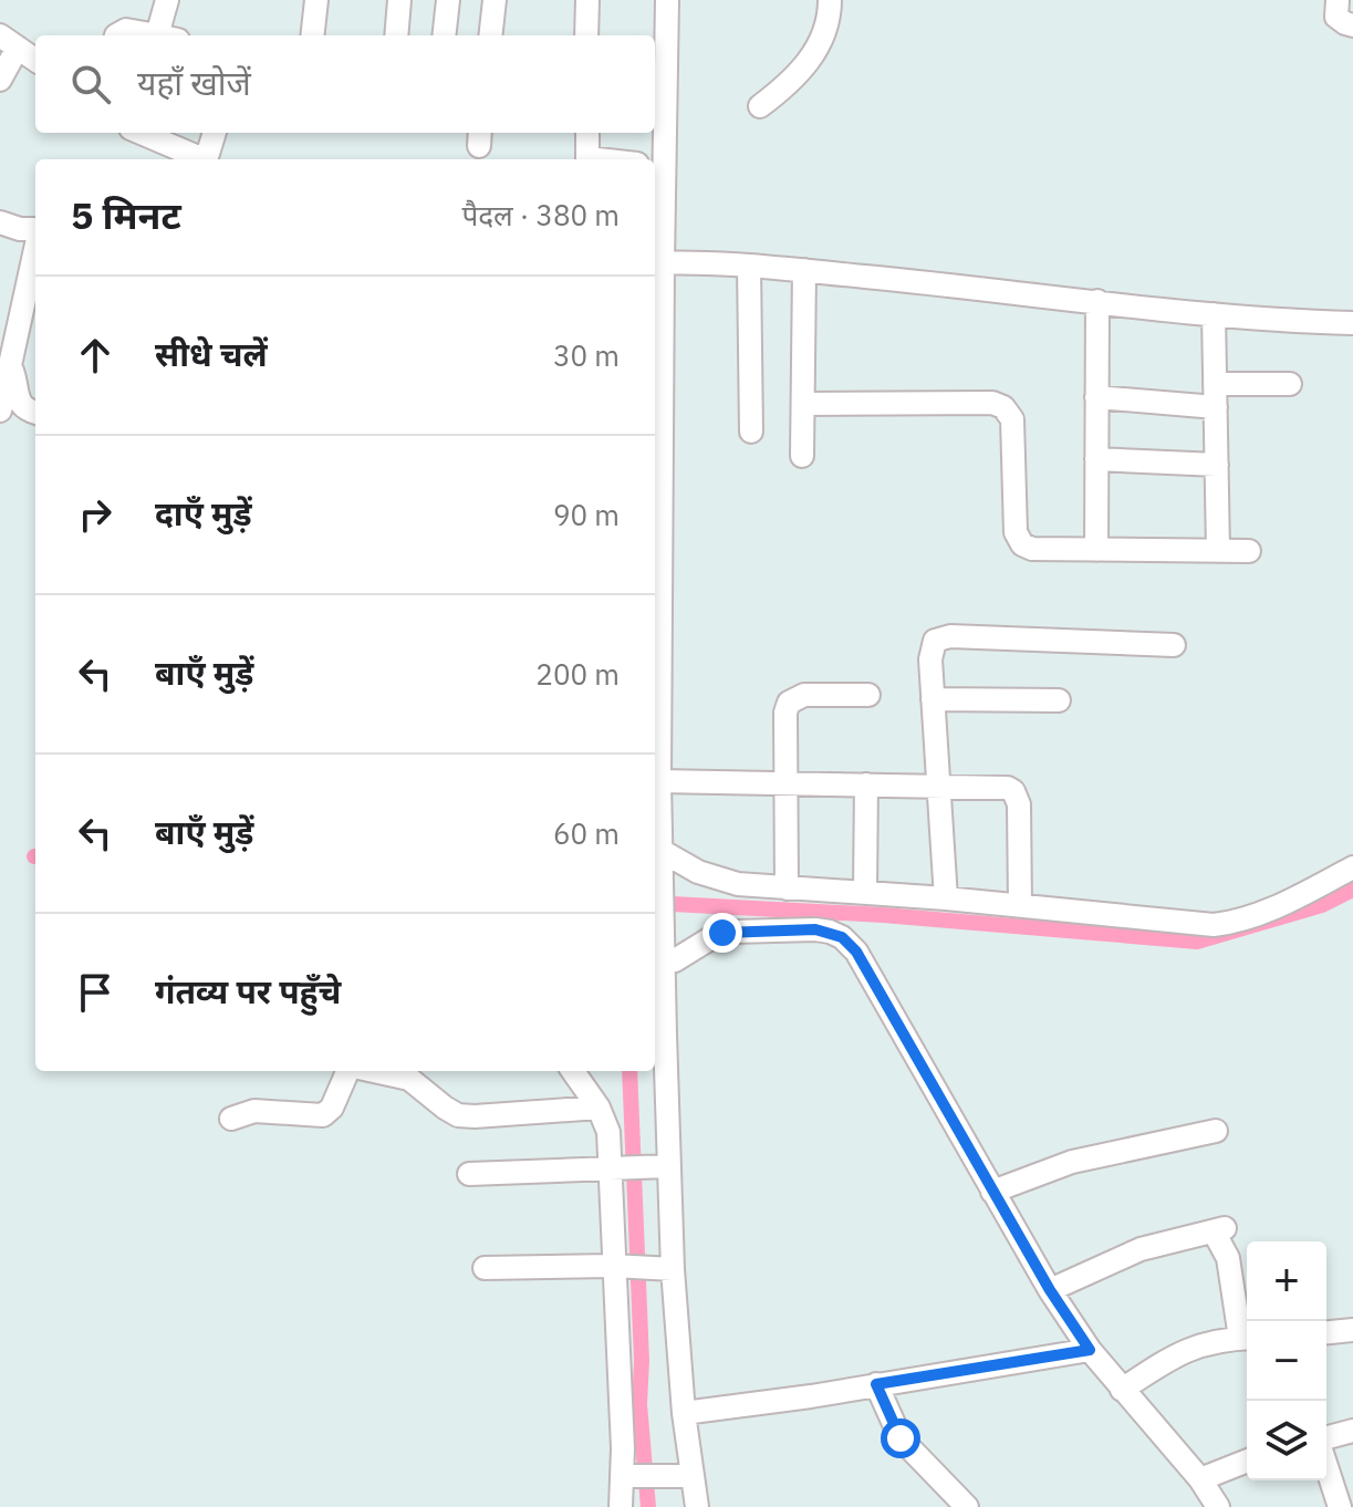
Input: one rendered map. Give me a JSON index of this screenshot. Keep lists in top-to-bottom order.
{
  "page": {
    "search": "यहाँ खोजें",
    "heading": ["5 मिनट", "पैदल · 380 m"],
    "list": [
      ["सीधे चलें", "30 m"],
      ["दाएँ मुड़ें", "90 m"],
      ["बाएँ मुड़ें", "200 m"],
      ["बाएँ मुड़ें", "60 m"],
      "गंतव्य पर पहुँचे"
    ],
    "map_buttons": ["+", "−"]
  }
}
